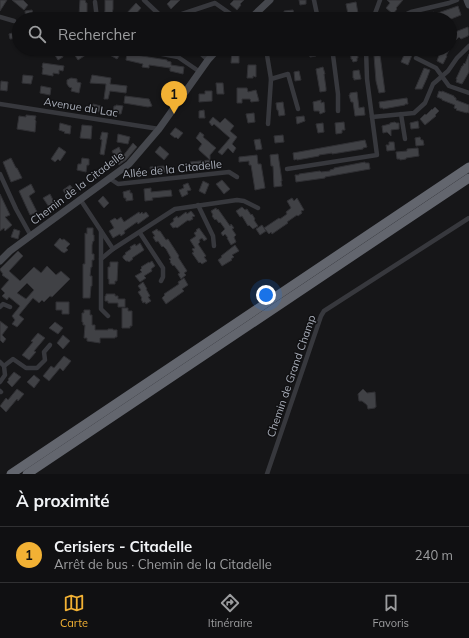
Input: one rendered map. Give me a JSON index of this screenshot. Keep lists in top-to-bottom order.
{
  "streets": {
    "street": [
      "Avenue du Lac",
      "Allée de la Citadelle",
      "Chemin de la Citadelle",
      "Chemin de Grand Champ"
    ]
  },
  "crossings": [
    ["Avenue du Lac", "Chemin de la Citadelle"],
    ["Allée de la Citadelle", "Chemin de la Citadelle"]
  ],
  "page": {
    "search": "Rechercher",
    "pins": "1",
    "heading": "À proximité",
    "list": [
      {
        "mark": "1",
        "name": "Cerisiers - Citadelle",
        "note": "Arrêt de bus · Chemin de la Citadelle",
        "value": "240 m"
      }
    ],
    "nav": ["Carte", "Itinéraire", "Favoris"]
  }
}
